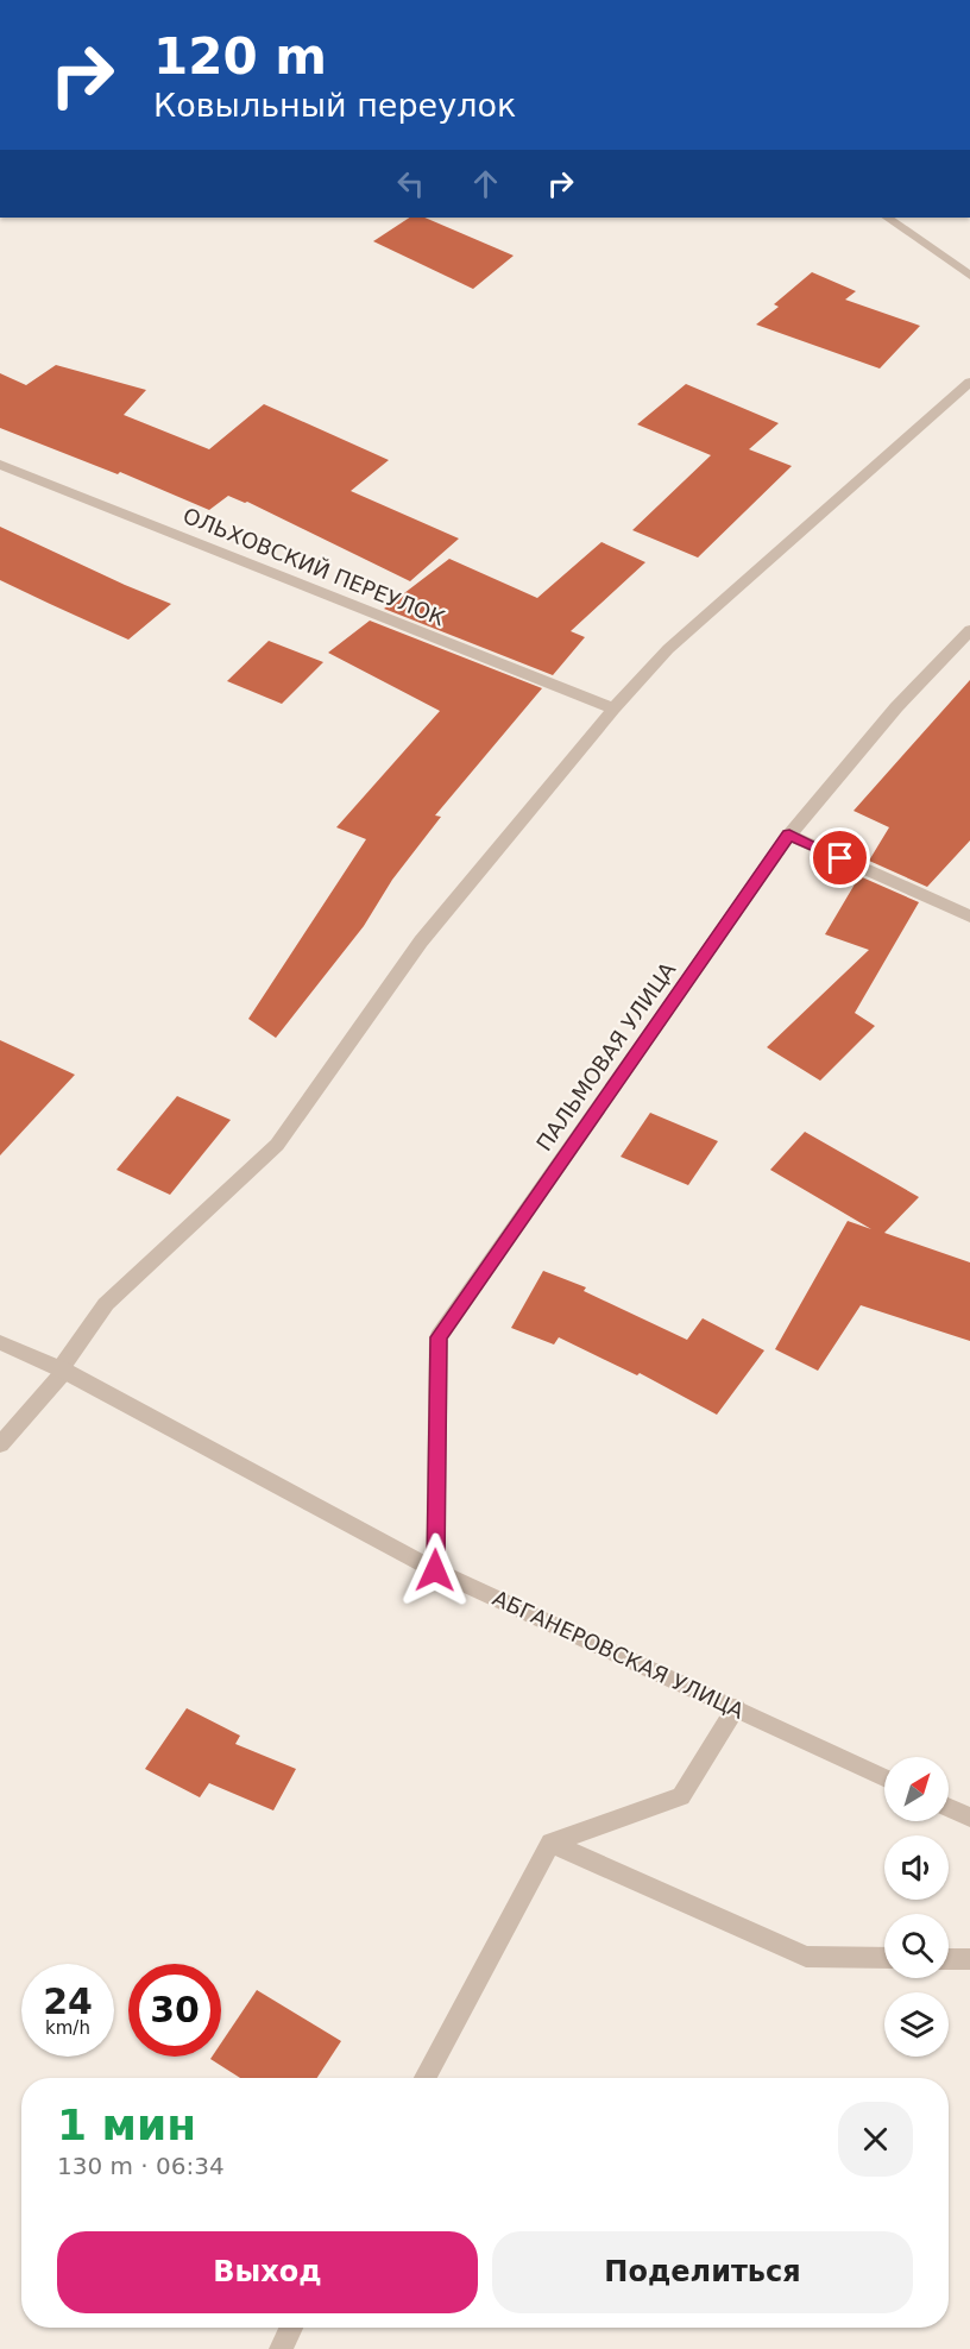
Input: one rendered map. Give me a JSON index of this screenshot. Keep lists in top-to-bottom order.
{
  "streets": {
    "street": ["ОЛЬХОВСКИЙ ПЕРЕУЛОК", "ПАЛЬМОВАЯ УЛИЦА", "АБГАНЕРОВСКАЯ УЛИЦА"]
  },
  "crossings": [
    ["ПАЛЬМОВАЯ УЛИЦА", "АБГАНЕРОВСКАЯ УЛИЦА"]
  ],
  "north": "top right",
  "page": {
    "turn": ["120 m", "Ковыльный переулок"],
    "speed": "24 km/h",
    "limit": "30",
    "heading": ["1 мин", "130 m · 06:34"],
    "buttons": ["Выход", "Поделиться"]
  }
}
